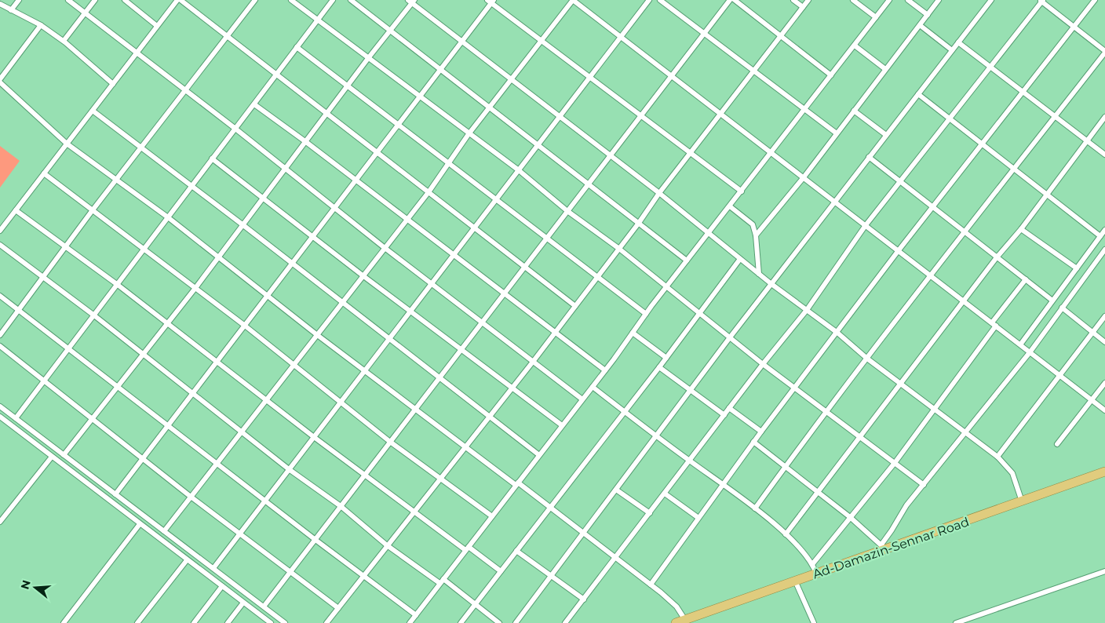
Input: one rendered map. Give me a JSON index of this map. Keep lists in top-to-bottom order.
{
  "streets": {
    "highway": ["Ad-Damazin-Sennar Road"]
  },
  "north": "left"
}
